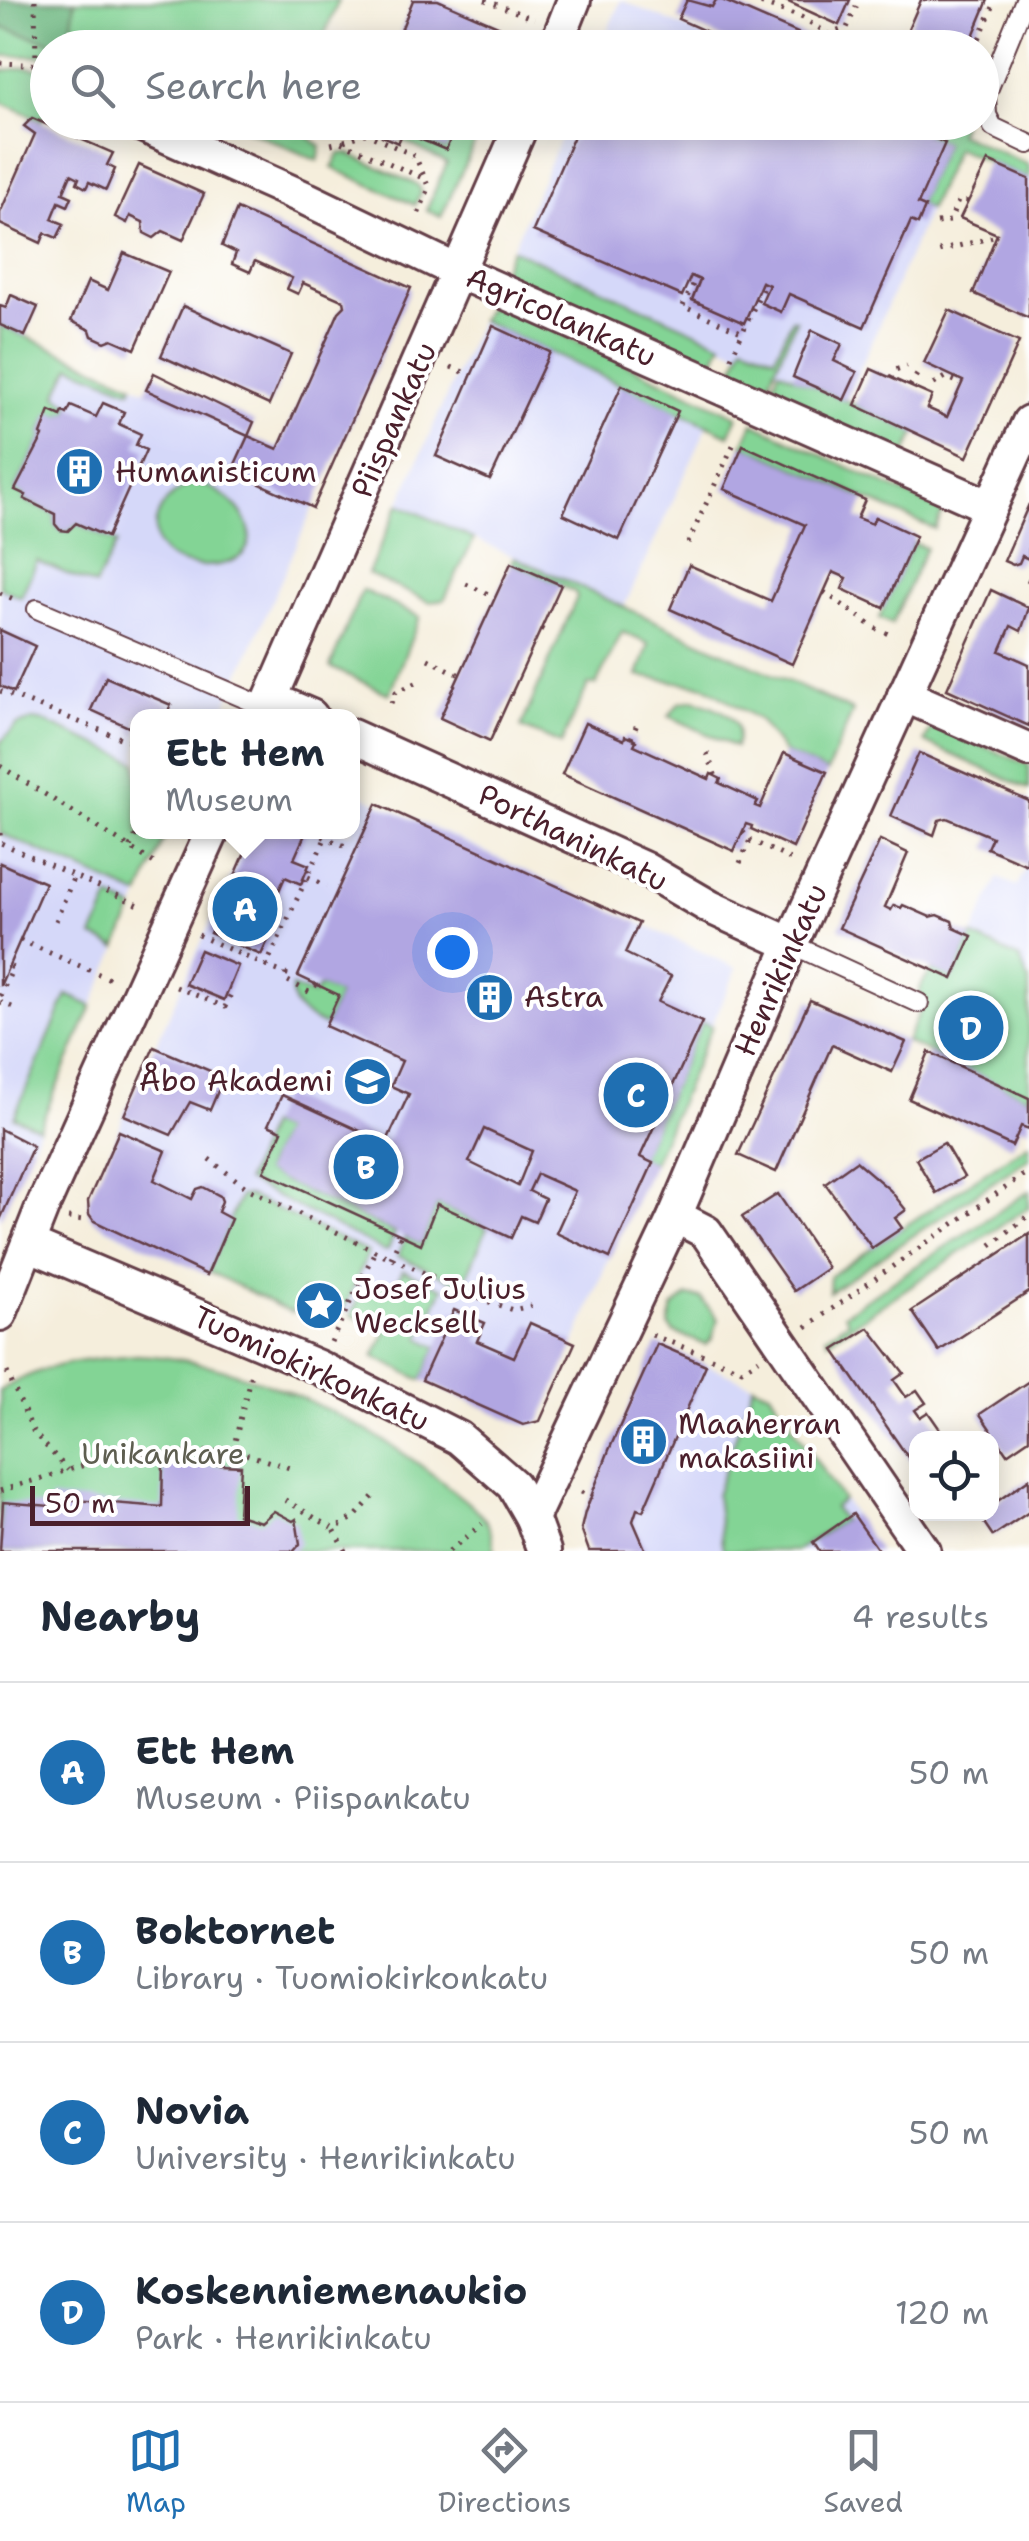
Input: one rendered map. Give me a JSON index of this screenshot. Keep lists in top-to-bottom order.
{
  "streets": {
    "street": [
      "Agricolankatu",
      "Piispankatu",
      "Porthaninkatu",
      "Henrikinkatu",
      "Tuomiokirkonkatu"
    ]
  },
  "crossings": [
    ["Agricolankatu", "Piispankatu"],
    ["Agricolankatu", "Henrikinkatu"],
    ["Porthaninkatu", "Henrikinkatu"],
    ["Henrikinkatu", "Tuomiokirkonkatu"]
  ],
  "parks": ["Unikankare"],
  "places": {
    "building": ["Humanisticum", "Astra", "Maaherran makasiini"],
    "school or university": ["Åbo Akademi"],
    "place": ["Josef Julius Wecksell"]
  },
  "scale_bar": "50 m",
  "page": {
    "search": "Search here",
    "popup": ["Ett Hem", "Museum"],
    "pins": [
      "A",
      "D",
      "C",
      "B"
    ],
    "scale": "50 m",
    "heading": ["Nearby", "4 results"],
    "list": [
      {
        "mark": "A",
        "name": "Ett Hem",
        "note": "Museum · Piispankatu",
        "value": "50 m"
      },
      {
        "mark": "B",
        "name": "Boktornet",
        "note": "Library · Tuomiokirkonkatu",
        "value": "50 m"
      },
      {
        "mark": "C",
        "name": "Novia",
        "note": "University · Henrikinkatu",
        "value": "50 m"
      },
      {
        "mark": "D",
        "name": "Koskenniemenaukio",
        "note": "Park · Henrikinkatu",
        "value": "120 m"
      }
    ],
    "nav": ["Map", "Directions", "Saved"]
  }
}
